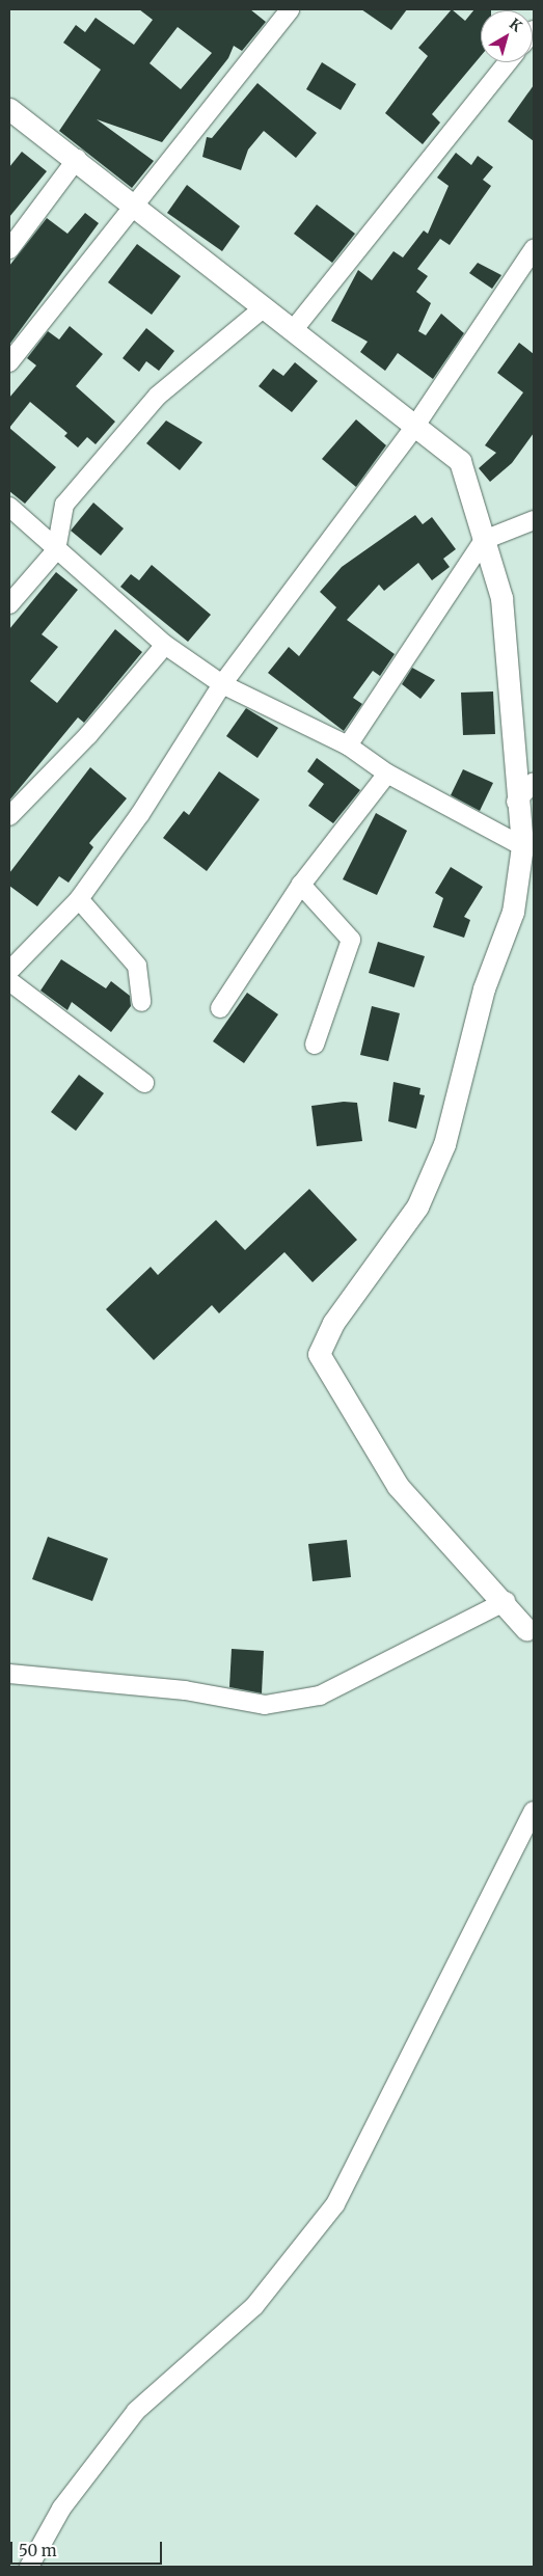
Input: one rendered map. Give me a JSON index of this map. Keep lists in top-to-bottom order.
{
  "scale_bar": "50 m",
  "north": "top right"
}
